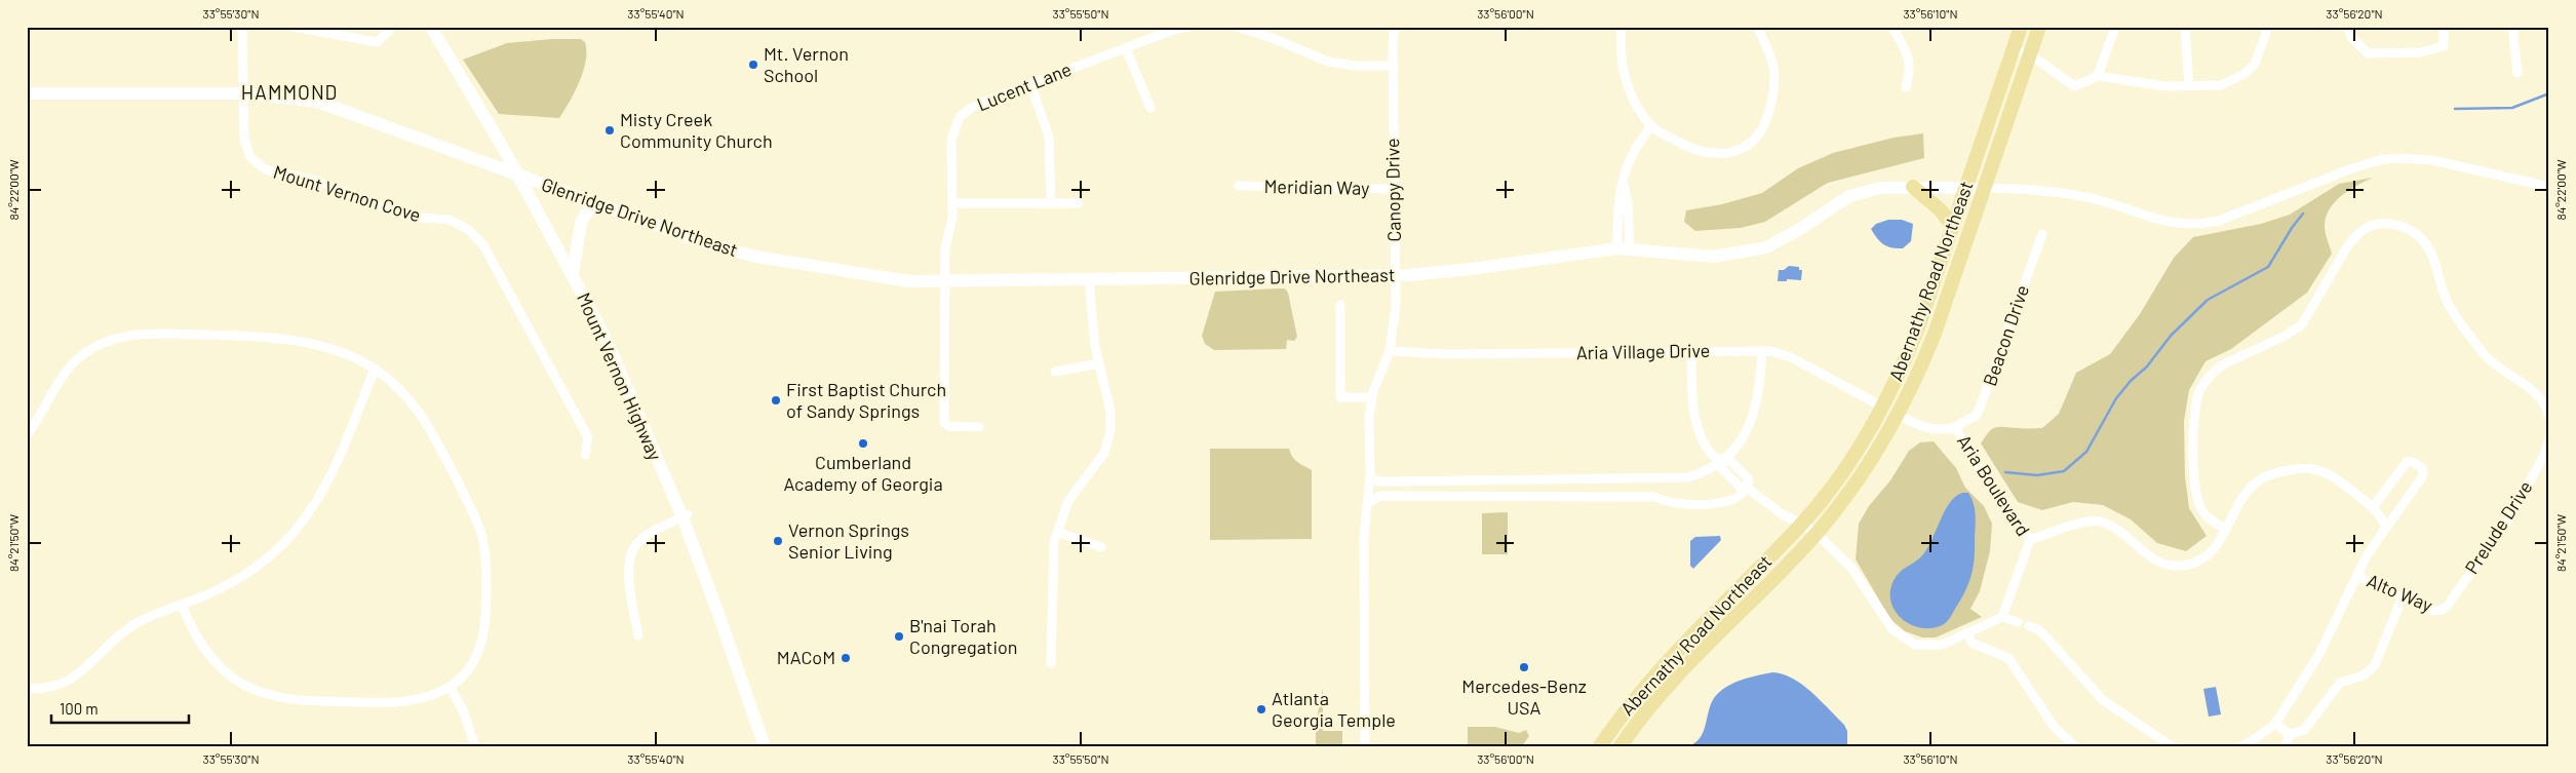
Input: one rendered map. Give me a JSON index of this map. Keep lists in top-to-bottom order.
{
  "streets": {
    "main road": ["Abernathy Road Northeast"],
    "street": [
      "Lucent Lane",
      "Meridian Way",
      "Canopy Drive",
      "Mount Vernon Cove",
      "Glenridge Drive Northeast",
      "Beacon Drive",
      "Aria Village Drive",
      "Mount Vernon Highway",
      "Aria Boulevard",
      "Prelude Drive",
      "Alto Way"
    ]
  },
  "crossings": [
    ["Lucent Lane", "Glenridge Drive Northeast"],
    ["Meridian Way", "Canopy Drive"],
    ["Canopy Drive", "Glenridge Drive Northeast"],
    ["Canopy Drive", "Aria Village Drive"],
    ["Mount Vernon Cove", "Glenridge Drive Northeast"],
    ["Glenridge Drive Northeast", "Abernathy Road Northeast"],
    ["Glenridge Drive Northeast", "Mount Vernon Highway"],
    ["Abernathy Road Northeast", "Aria Village Drive"],
    ["Abernathy Road Northeast", "Aria Boulevard"],
    ["Beacon Drive", "Aria Boulevard"],
    ["Prelude Drive", "Alto Way"]
  ],
  "districts": ["HAMMOND"],
  "places": [
    "Mt. Vernon School",
    "Misty Creek Community Church",
    "First Baptist Church of Sandy Springs",
    "Cumberland Academy of Georgia",
    "Vernon Springs Senior Living",
    "B'nai Torah Congregation",
    "MACoM",
    "Mercedes-Benz USA",
    "Atlanta Georgia Temple"
  ],
  "scale_bar": "100 m",
  "coordinates": [
    "33°55'30\"N",
    "33°55'40\"N",
    "33°55'50\"N",
    "33°56'00\"N",
    "33°56'10\"N",
    "33°56'20\"N",
    "84°22'00\"W",
    "84°21'50\"W"
  ]
}
